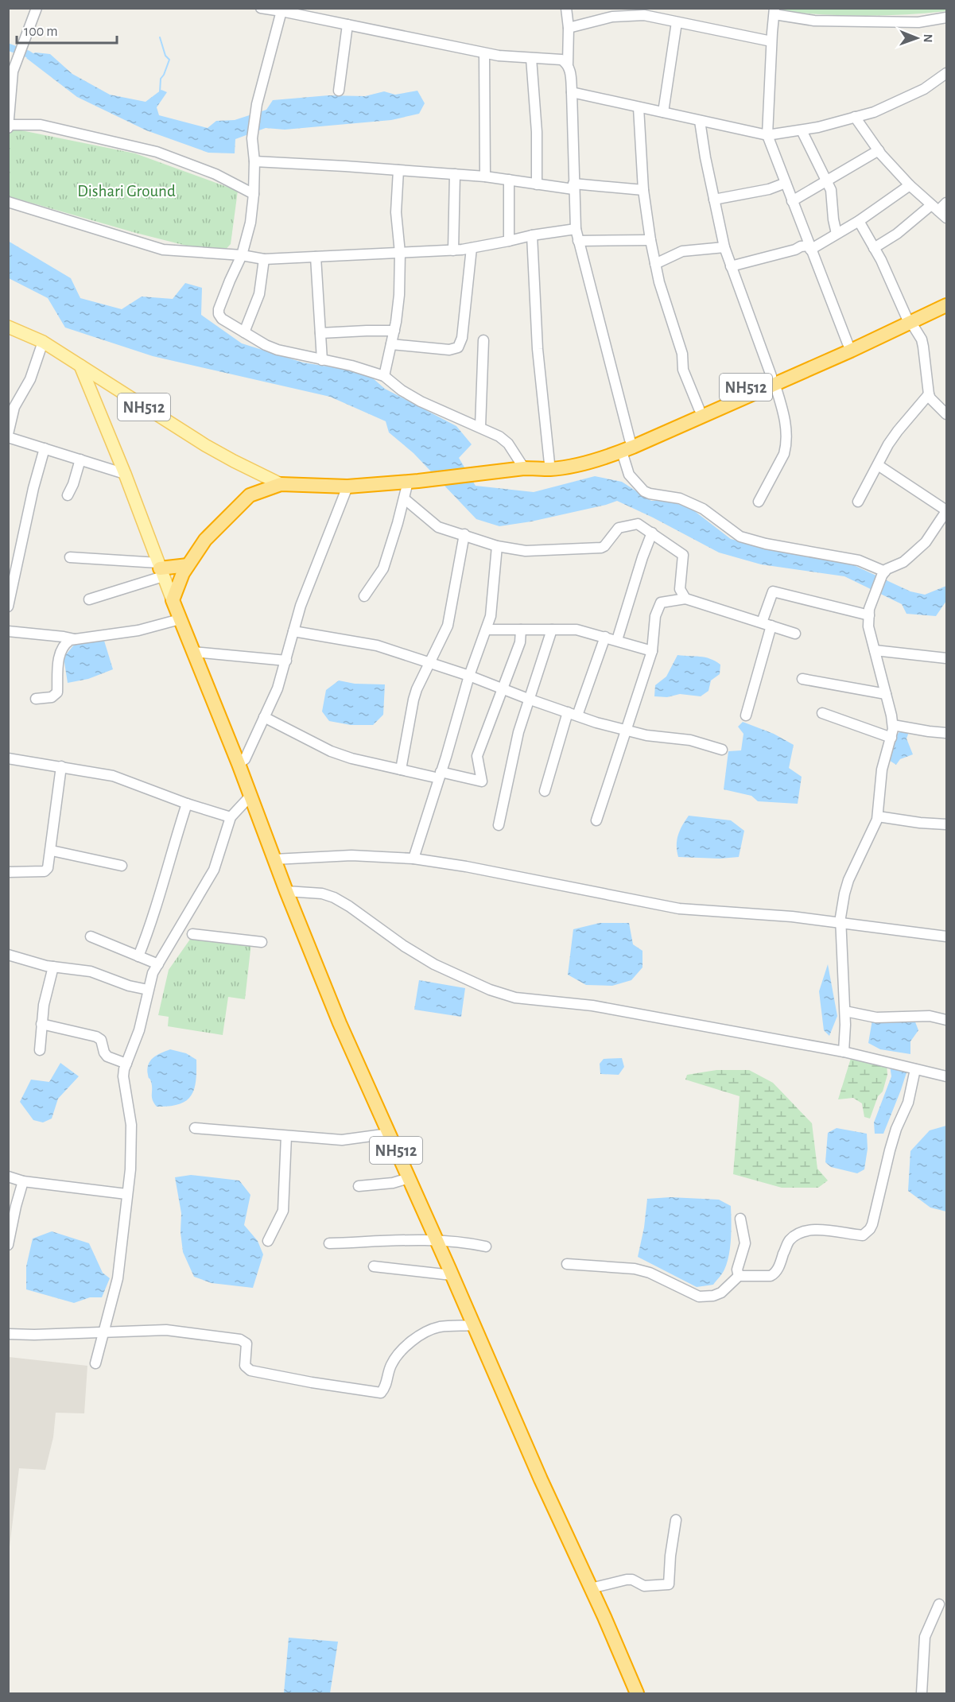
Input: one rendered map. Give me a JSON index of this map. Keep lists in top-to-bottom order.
{
  "streets": {
    "highway": ["NH512"]
  },
  "parks": ["Dishari Ground"],
  "scale_bar": "100 m",
  "north": "right"
}
